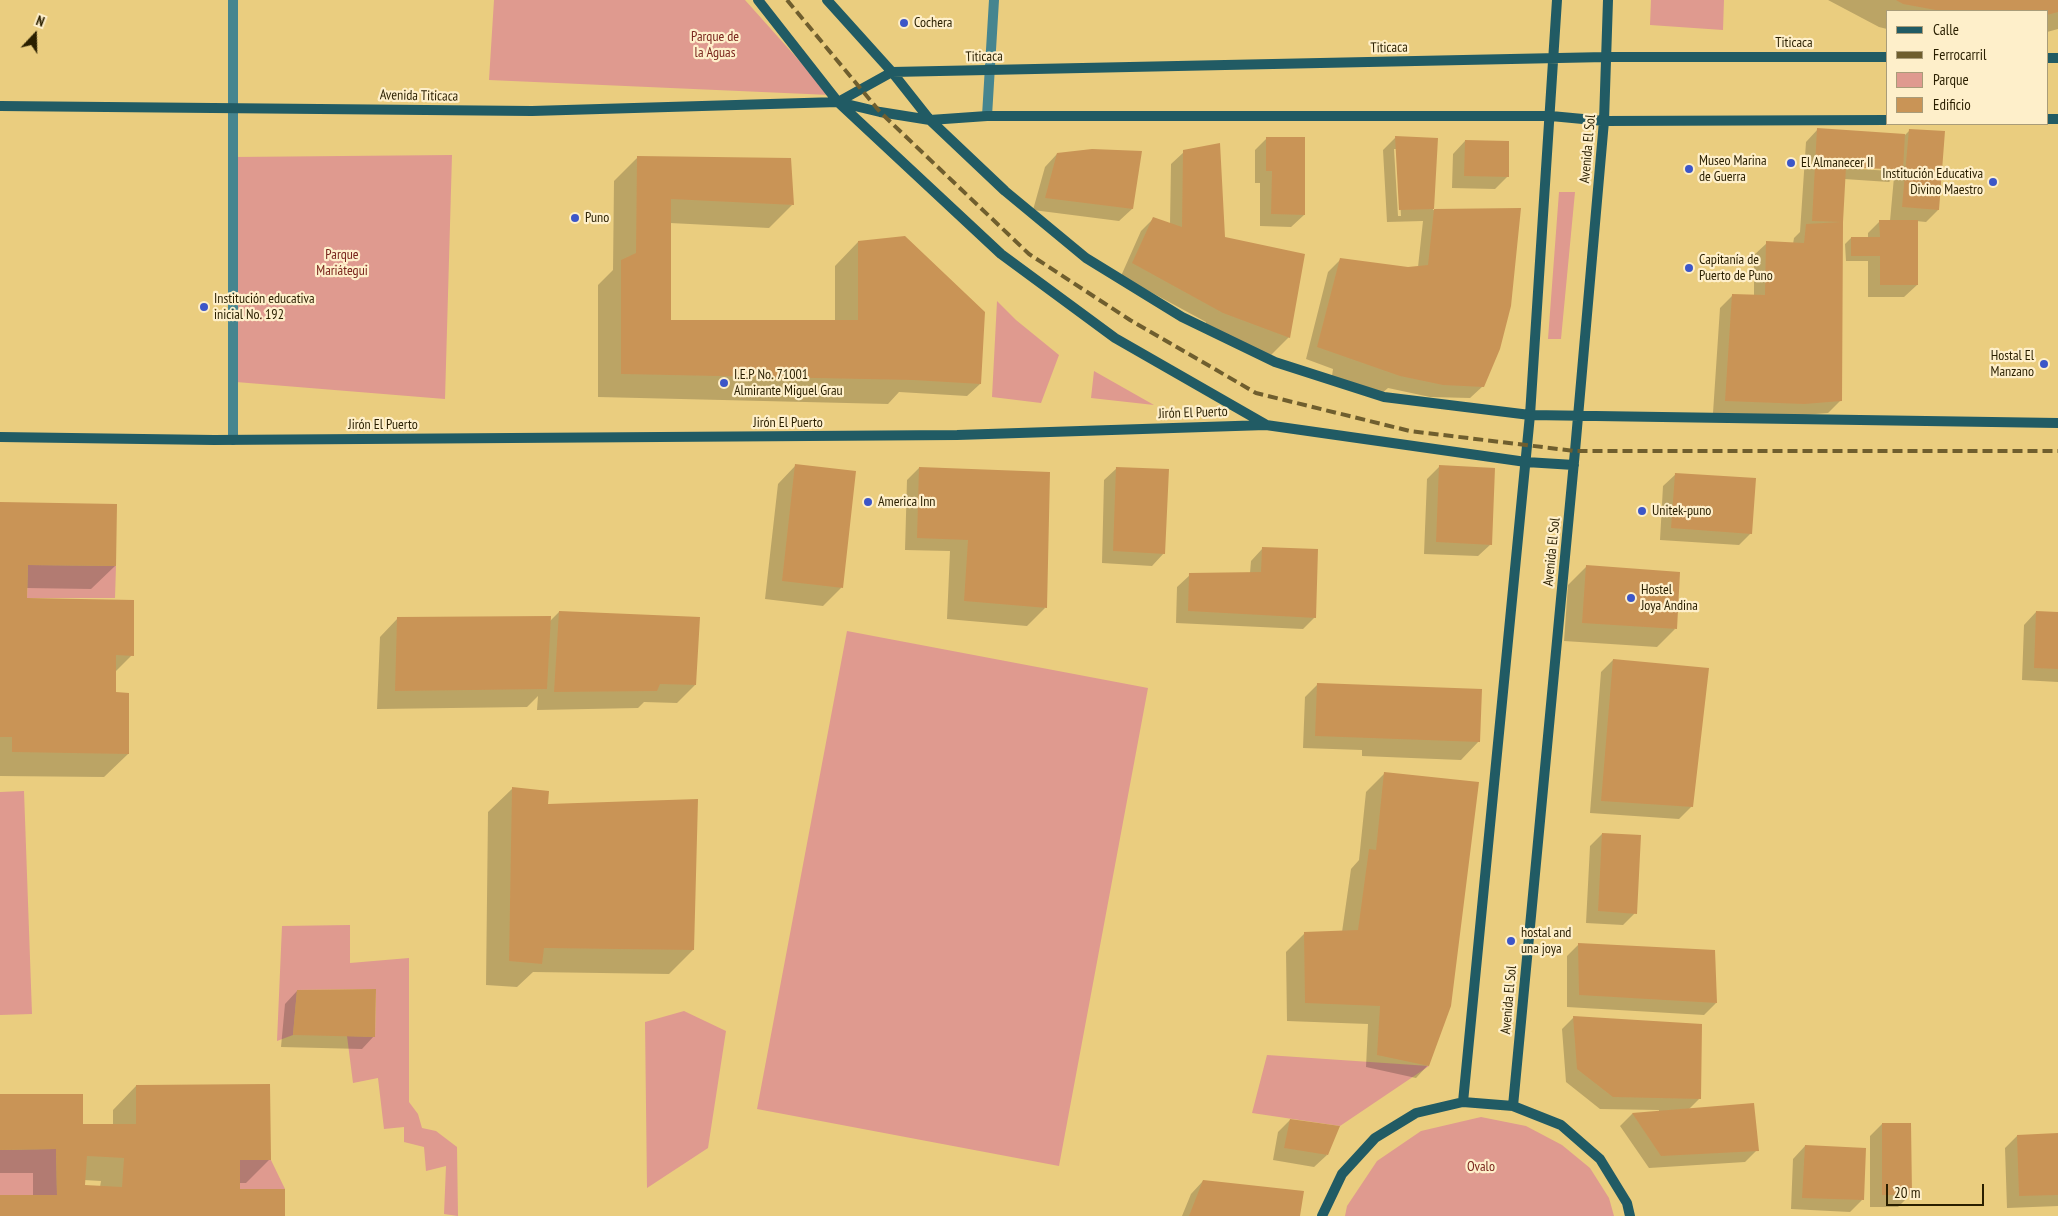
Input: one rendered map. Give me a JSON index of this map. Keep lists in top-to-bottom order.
{
  "streets": {
    "street": [
      "Titicaca",
      "Avenida Titicaca",
      "Avenida El Sol",
      "Jirón El Puerto"
    ]
  },
  "crossings": [
    ["Titicaca", "Avenida El Sol"],
    ["Avenida El Sol", "Jirón El Puerto"]
  ],
  "parks": ["Parque de la Aguas", "Parque Mariátegui", "Ovalo"],
  "places": [
    "Cochera",
    "El Almanecer II",
    "Museo Marina de Guerra",
    "Institución Educativa Divino Maestro",
    "Puno",
    "Capitanía de Puerto de Puno",
    "Institución educativa inicial No. 192",
    "Hostal El Manzano",
    "I.E.P No. 71001 Almirante Miguel Grau",
    "America Inn",
    "Unitek-puno",
    "Hostel Joya Andina",
    "hostal and una joya"
  ],
  "legend": [
    "Calle",
    "Ferrocarril",
    "Parque",
    "Edificio"
  ],
  "scale_bar": "20 m",
  "north": "top"
}
